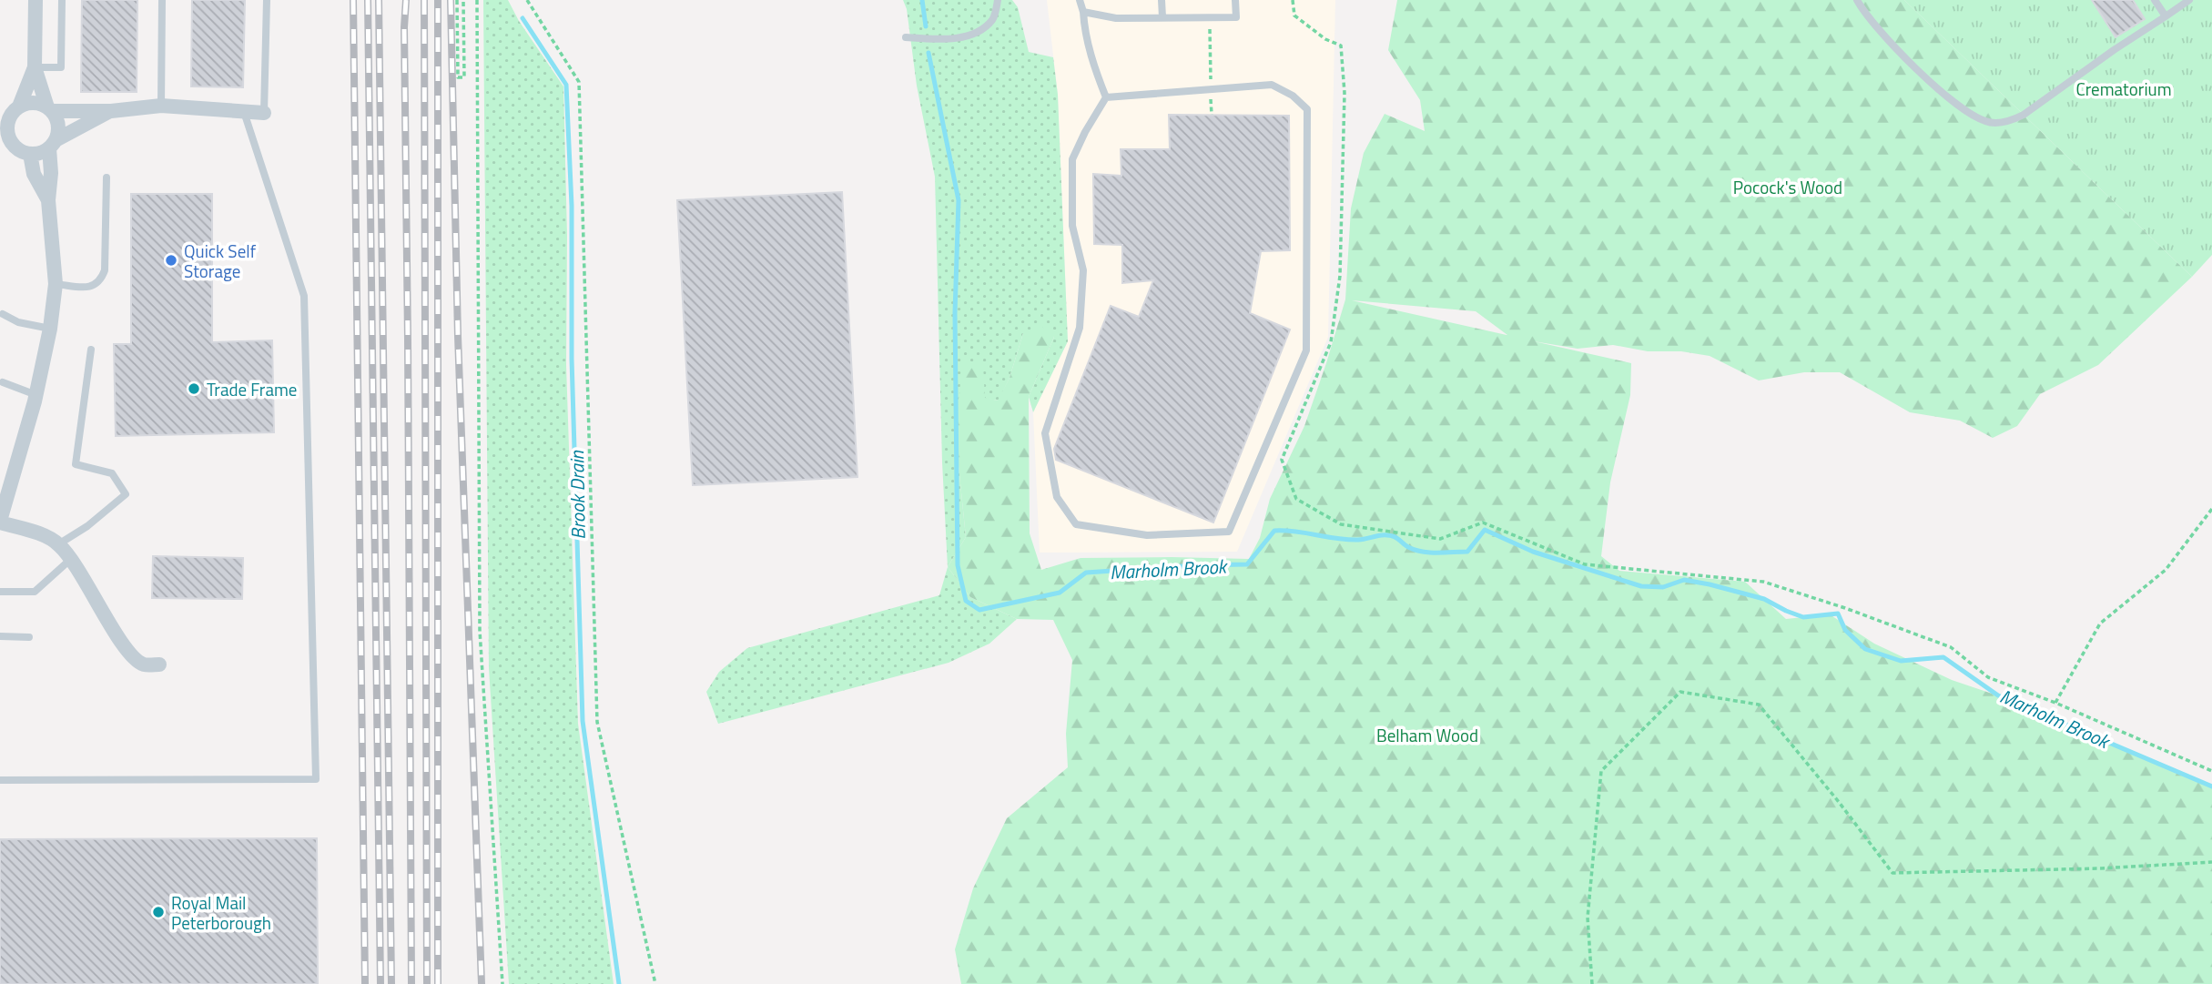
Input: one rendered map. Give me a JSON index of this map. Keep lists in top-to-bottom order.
{
  "water": ["Brook Drain", "Marholm Brook"],
  "parks": ["Crematorium", "Pocock's Wood", "Belham Wood"],
  "places": ["Quick Self Storage", "Trade Frame", "Royal Mail Peterborough"]
}
